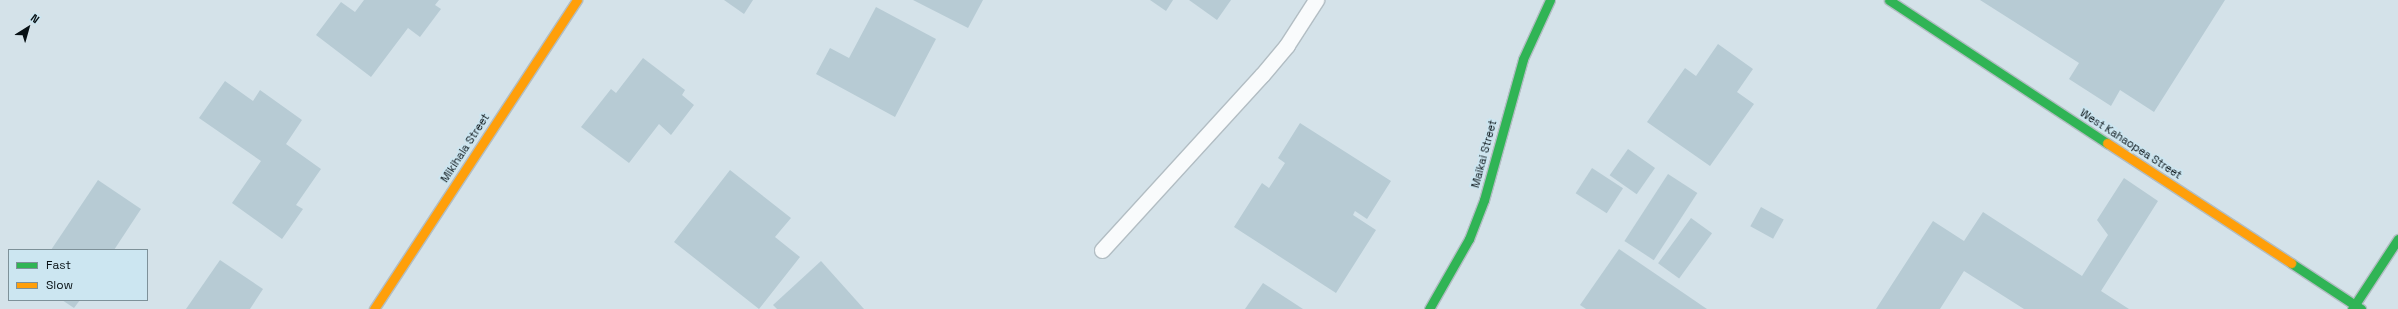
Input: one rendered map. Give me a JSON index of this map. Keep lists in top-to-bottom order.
{
  "streets": {
    "street": ["West Kahaopea Street", "Mikihala Street", "Maikai Street"]
  },
  "legend": ["Fast", "Slow"],
  "north": "top right"
}
